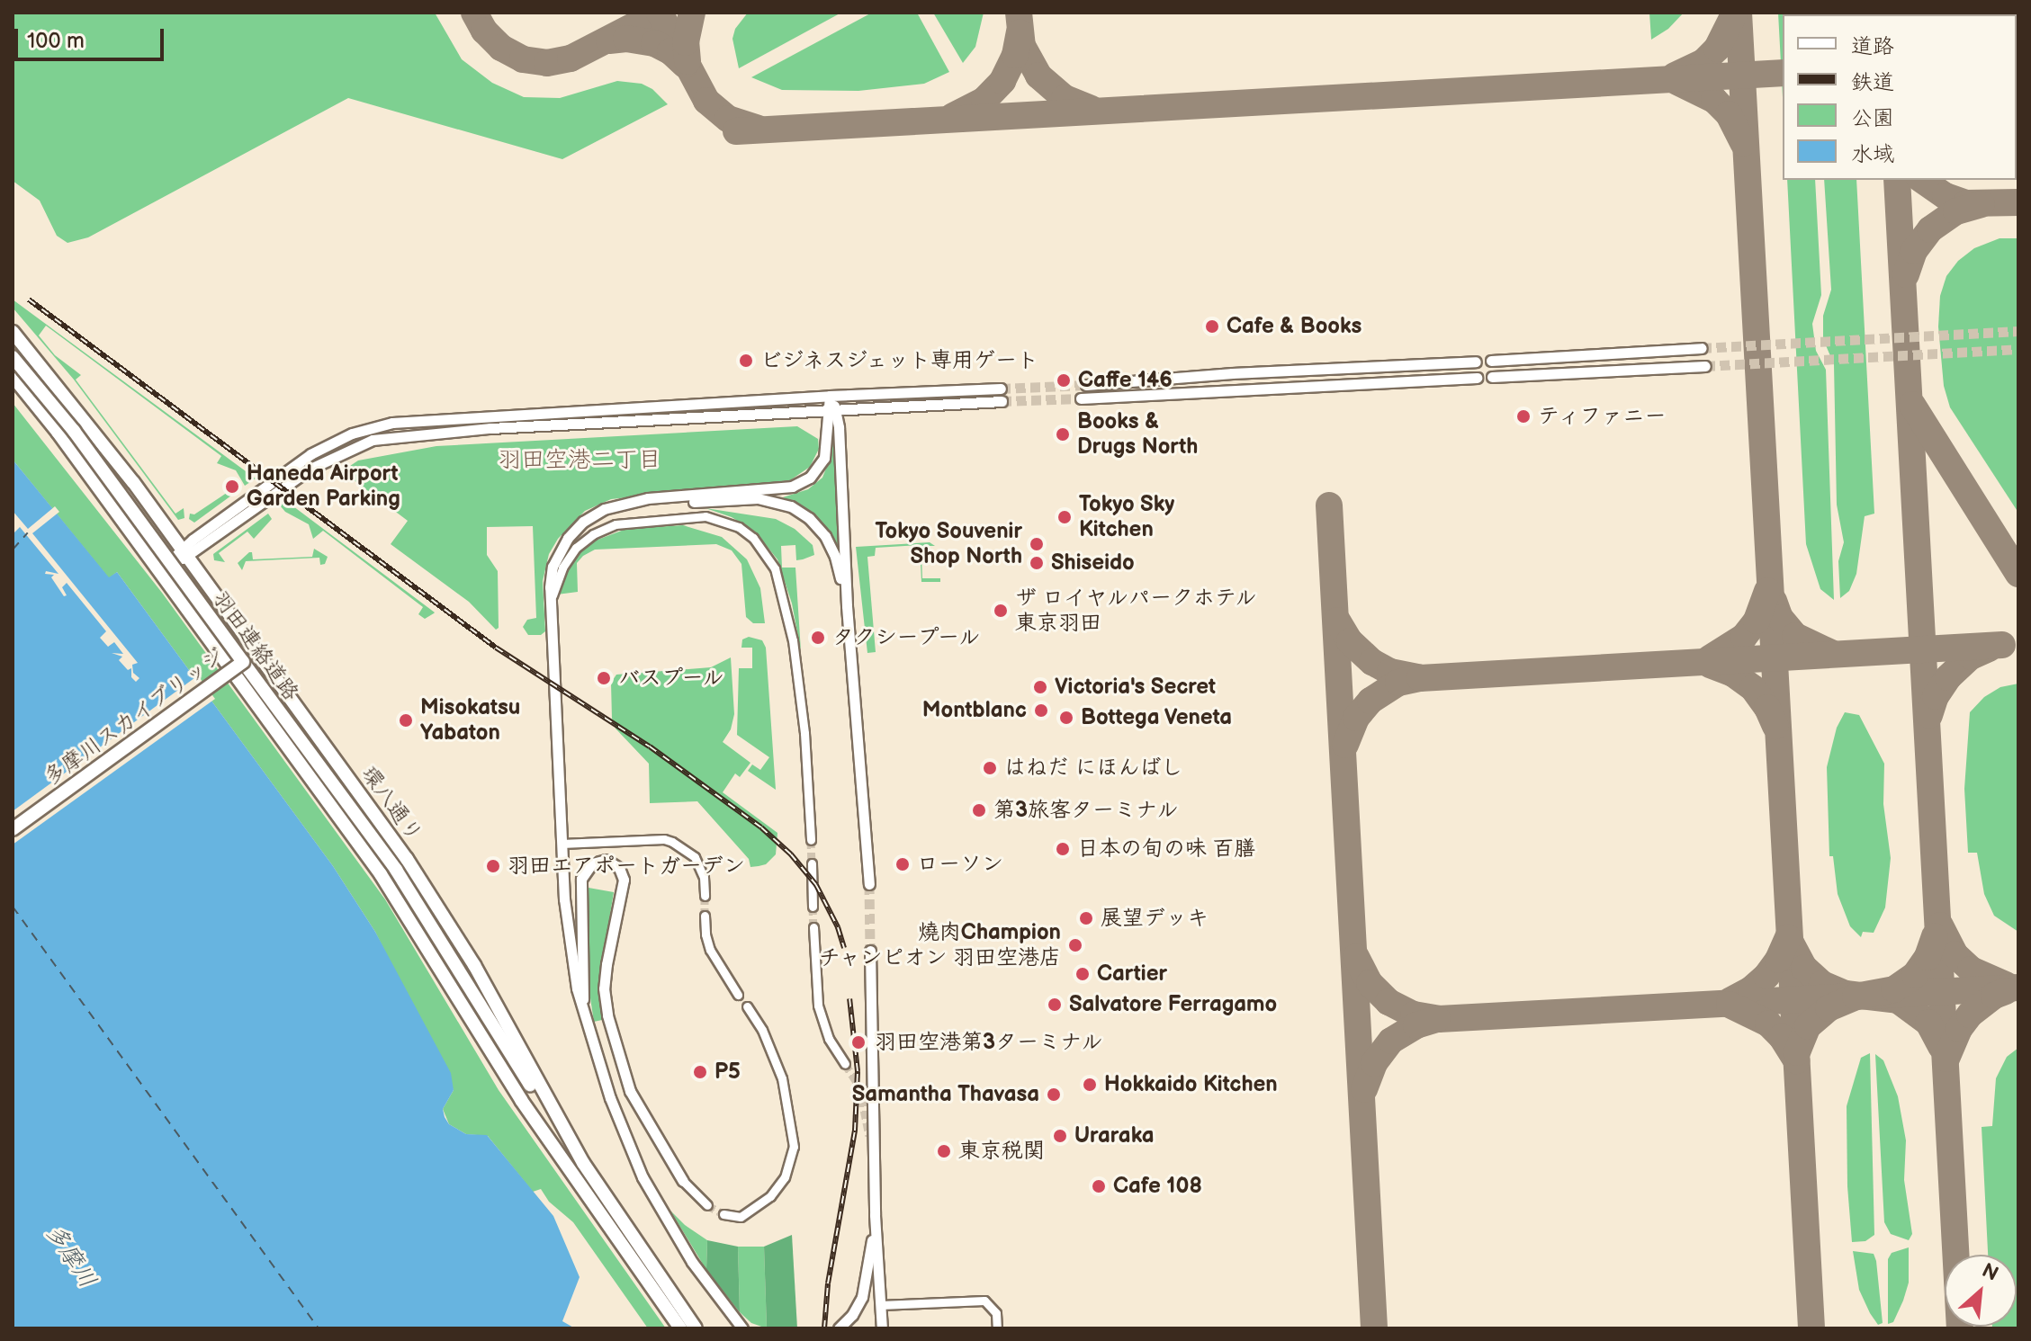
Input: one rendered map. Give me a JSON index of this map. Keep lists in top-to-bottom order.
{
  "streets": {
    "main road": ["羽田連絡道路", "多摩川スカイブリッジ", "環八通り"]
  },
  "crossings": [
    ["羽田連絡道路", "多摩川スカイブリッジ"]
  ],
  "districts": ["羽田空港二丁目"],
  "water": ["多摩川"],
  "places": [
    "Cafe & Books",
    "ビジネスジェット専用ゲート",
    "Caffe 146",
    "ティファニー",
    "Books & Drugs North",
    "Haneda Airport Garden Parking",
    "Tokyo Sky Kitchen",
    "Tokyo Souvenir Shop North",
    "Shiseido",
    "ザ ロイヤルパークホテル 東京羽田",
    "タクシープール",
    "バスプール",
    "Victoria's Secret",
    "Montblanc",
    "Bottega Veneta",
    "Misokatsu Yabaton",
    "はねだ にほんばし",
    "第3旅客ターミナル",
    "日本の旬の味 百膳",
    "ローソン",
    "羽田エアポートガーデン",
    "展望デッキ",
    "燒肉Champion チャンピオン 羽田空港店",
    "Cartier",
    "Salvatore Ferragamo",
    "羽田空港第3ターミナル",
    "P5",
    "Hokkaido Kitchen",
    "Samantha Thavasa",
    "Uraraka",
    "東京税関",
    "Cafe 108"
  ],
  "legend": [
    "道路",
    "鉄道",
    "公園",
    "水域"
  ],
  "scale_bar": "100 m",
  "north": "top right"
}
